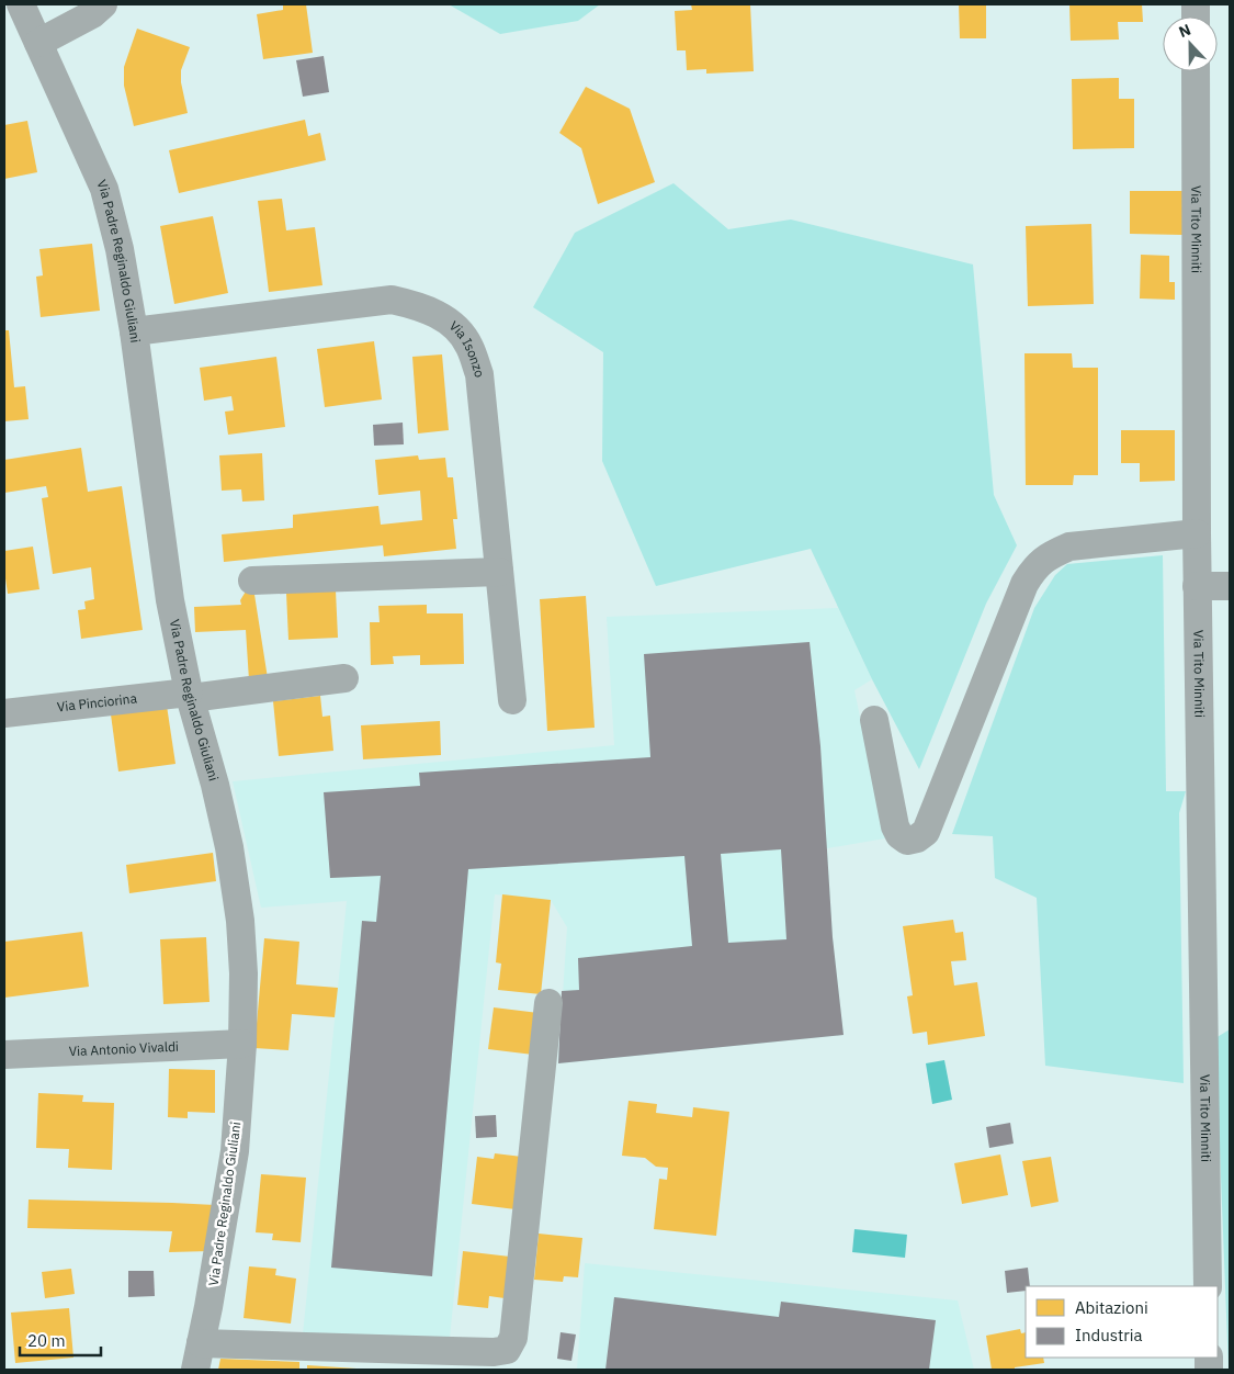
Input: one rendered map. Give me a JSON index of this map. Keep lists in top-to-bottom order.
{
  "streets": {
    "street": [
      "Via Tito Minniti",
      "Via Padre Reginaldo Giuliani",
      "Via Isonzo",
      "Via Pinciorina",
      "Via Antonio Vivaldi"
    ]
  },
  "crossings": [
    ["Via Padre Reginaldo Giuliani", "Via Isonzo"],
    ["Via Padre Reginaldo Giuliani", "Via Pinciorina"],
    ["Via Padre Reginaldo Giuliani", "Via Antonio Vivaldi"]
  ],
  "legend": ["Abitazioni", "Industria"],
  "scale_bar": "20 m",
  "north": "top"
}
